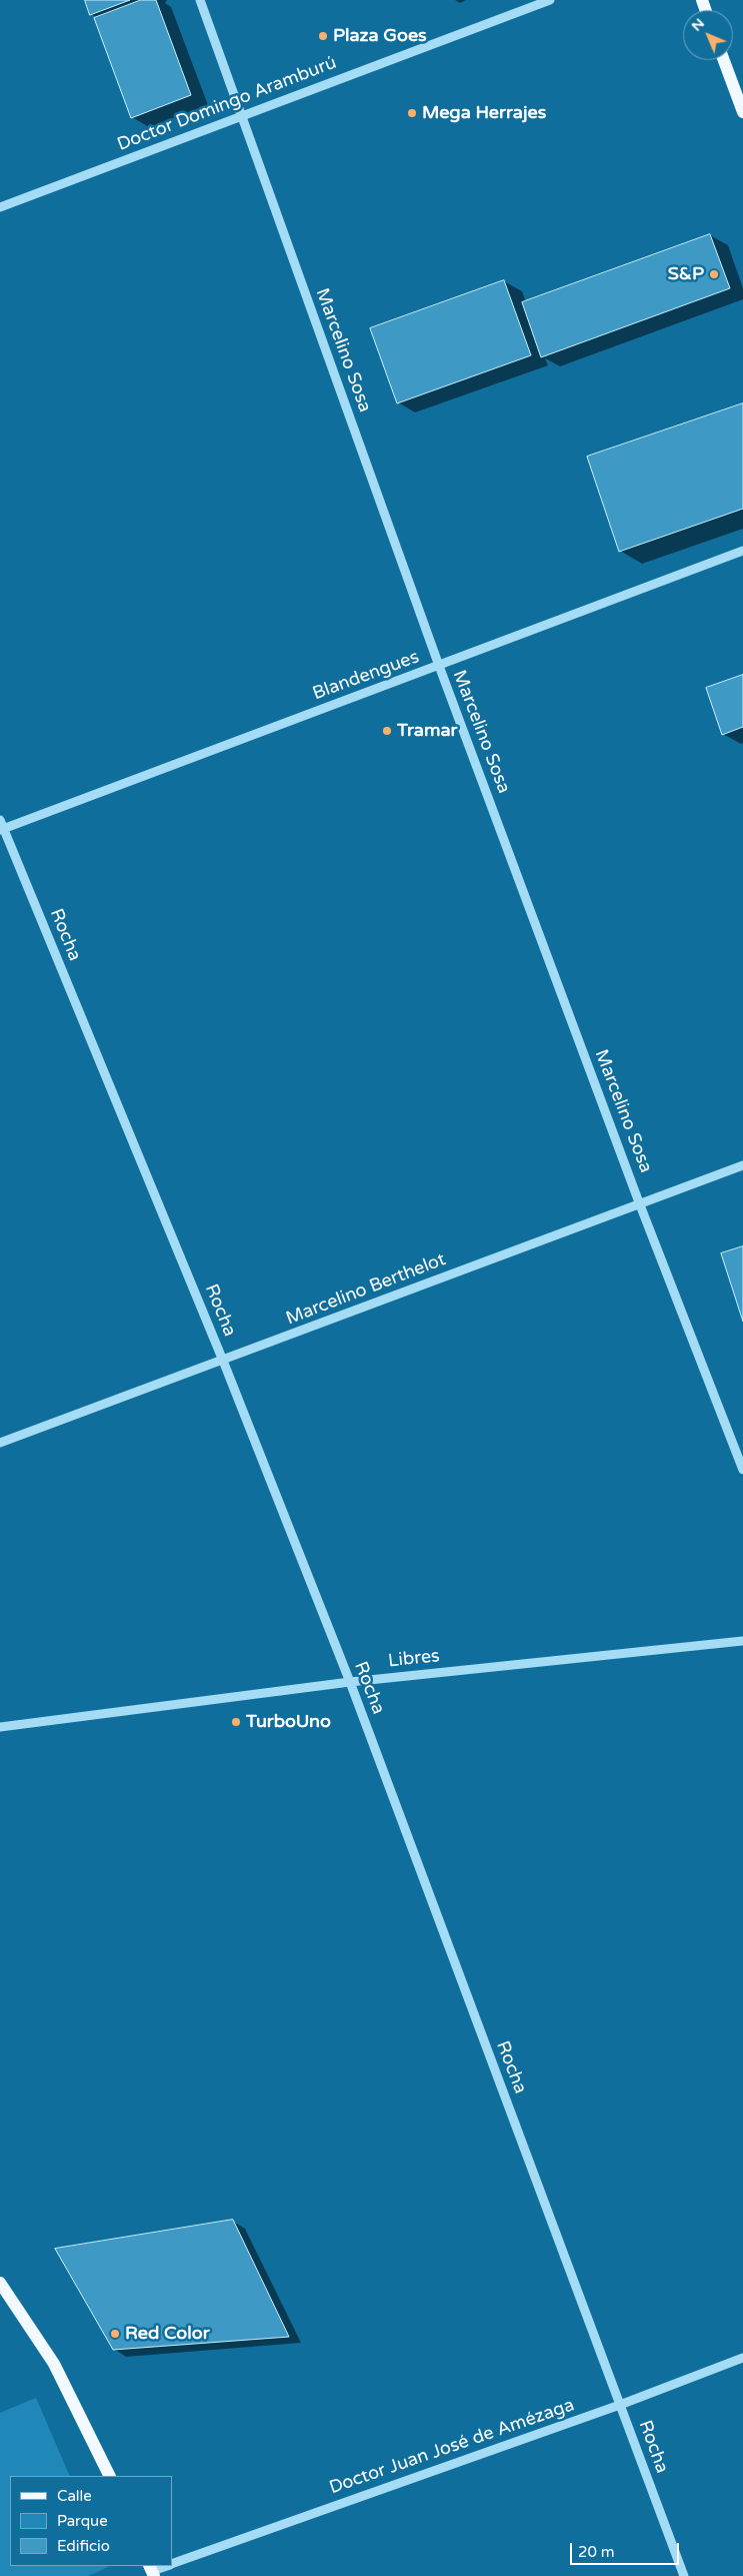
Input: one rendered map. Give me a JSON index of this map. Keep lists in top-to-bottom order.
{
  "streets": {
    "street": [
      "Doctor Domingo Aramburú",
      "Marcelino Sosa",
      "Blandengues",
      "Rocha",
      "Marcelino Berthelot",
      "Libres",
      "Doctor Juan José de Amézaga"
    ]
  },
  "crossings": [
    ["Doctor Domingo Aramburú", "Marcelino Sosa"],
    ["Marcelino Sosa", "Blandengues"],
    ["Marcelino Sosa", "Marcelino Berthelot"],
    ["Blandengues", "Rocha"],
    ["Rocha", "Marcelino Berthelot"],
    ["Rocha", "Libres"],
    ["Rocha", "Doctor Juan José de Amézaga"]
  ],
  "places": [
    "Plaza Goes",
    "Mega Herrajes",
    "S&P",
    "Tramar",
    "TurboUno",
    "Red Color"
  ],
  "legend": ["Calle", "Parque", "Edificio"],
  "scale_bar": "20 m",
  "north": "top left"
}
